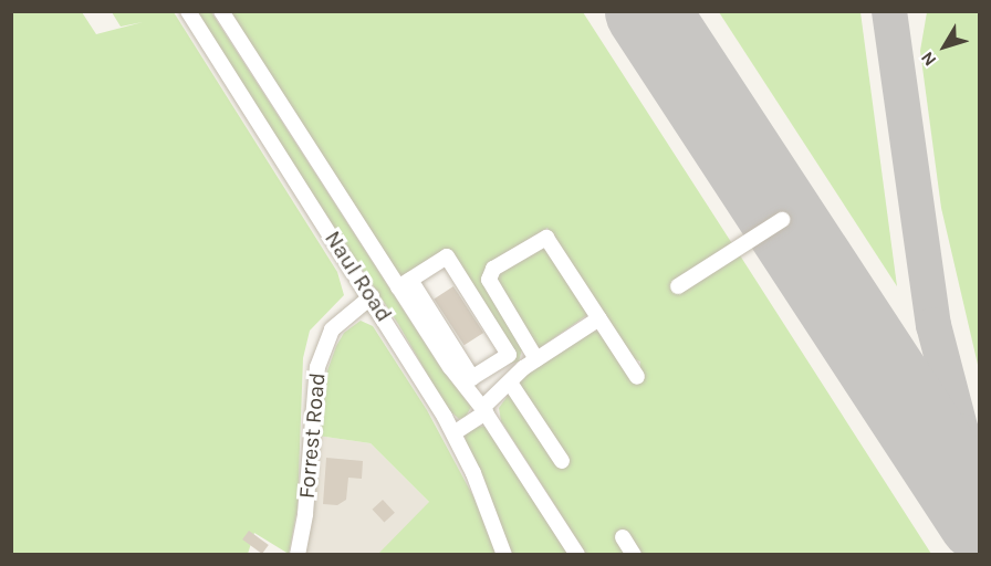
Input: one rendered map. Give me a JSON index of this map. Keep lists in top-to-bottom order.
{
  "streets": {
    "street": ["Naul Road", "Forrest Road"]
  },
  "crossings": [
    ["Naul Road", "Forrest Road"]
  ],
  "north": "bottom left"
}
